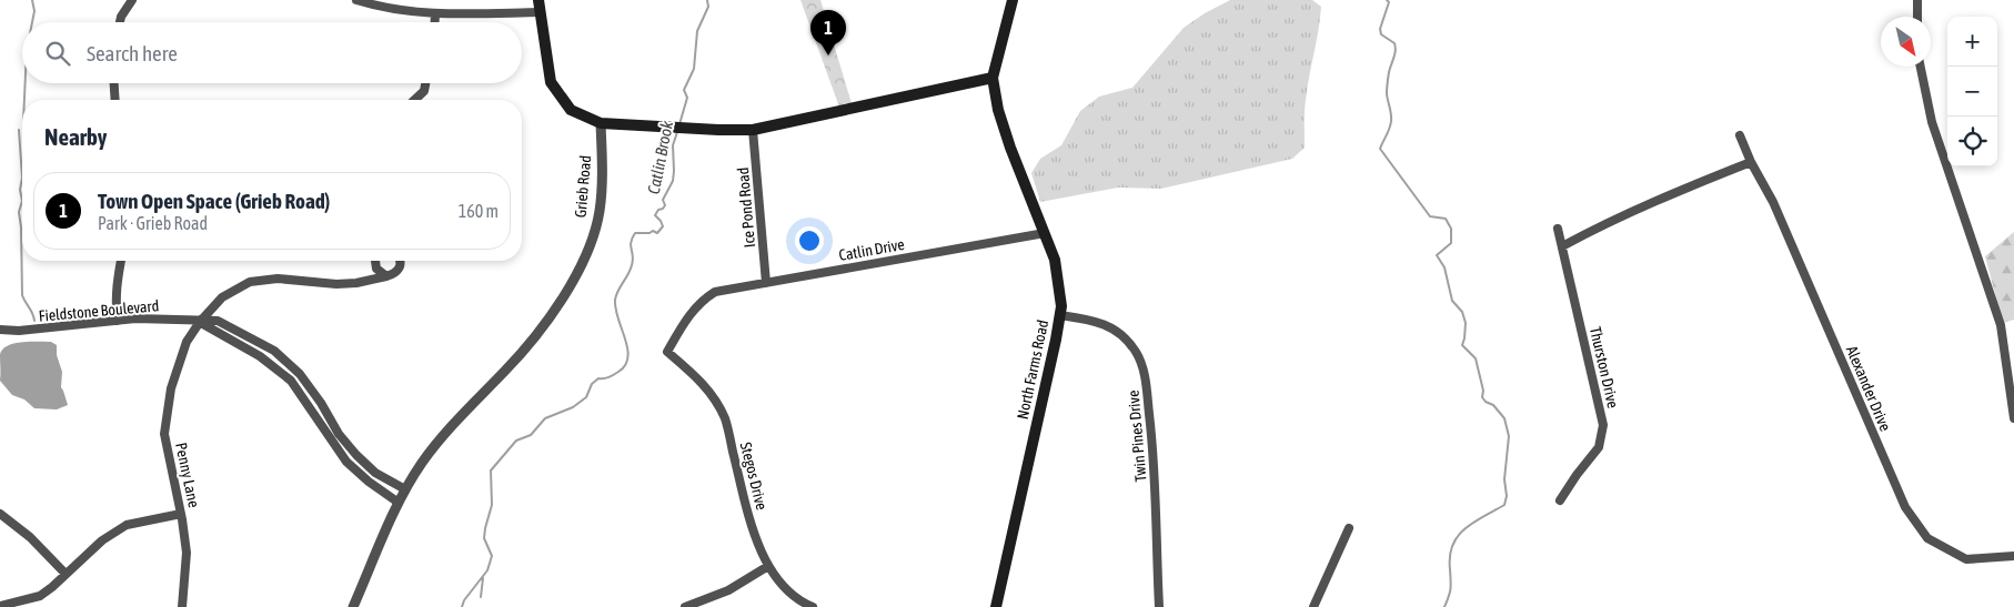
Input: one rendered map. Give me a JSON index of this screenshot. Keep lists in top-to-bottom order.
{
  "streets": {
    "main road": ["North Farms Road"],
    "street": [
      "Grieb Road",
      "Ice Pond Road",
      "Catlin Drive",
      "Fieldstone Boulevard",
      "Thurston Drive",
      "Alexander Drive",
      "Twin Pines Drive",
      "Penny Lane",
      "Stegos Drive"
    ]
  },
  "crossings": [
    ["Grieb Road", "Fieldstone Boulevard"],
    ["Ice Pond Road", "Catlin Drive"],
    ["Catlin Drive", "North Farms Road"],
    ["Catlin Drive", "Stegos Drive"],
    ["Fieldstone Boulevard", "Penny Lane"],
    ["North Farms Road", "Twin Pines Drive"]
  ],
  "water": ["Catlin Brook"],
  "north": "bottom right",
  "page": {
    "pins": "1",
    "map_buttons": ["+", "−"],
    "search": "Search here",
    "heading": "Nearby",
    "list": [
      {
        "mark": "1",
        "name": "Town Open Space (Grieb Road)",
        "note": "Park · Grieb Road",
        "value": "160 m"
      }
    ]
  }
}
